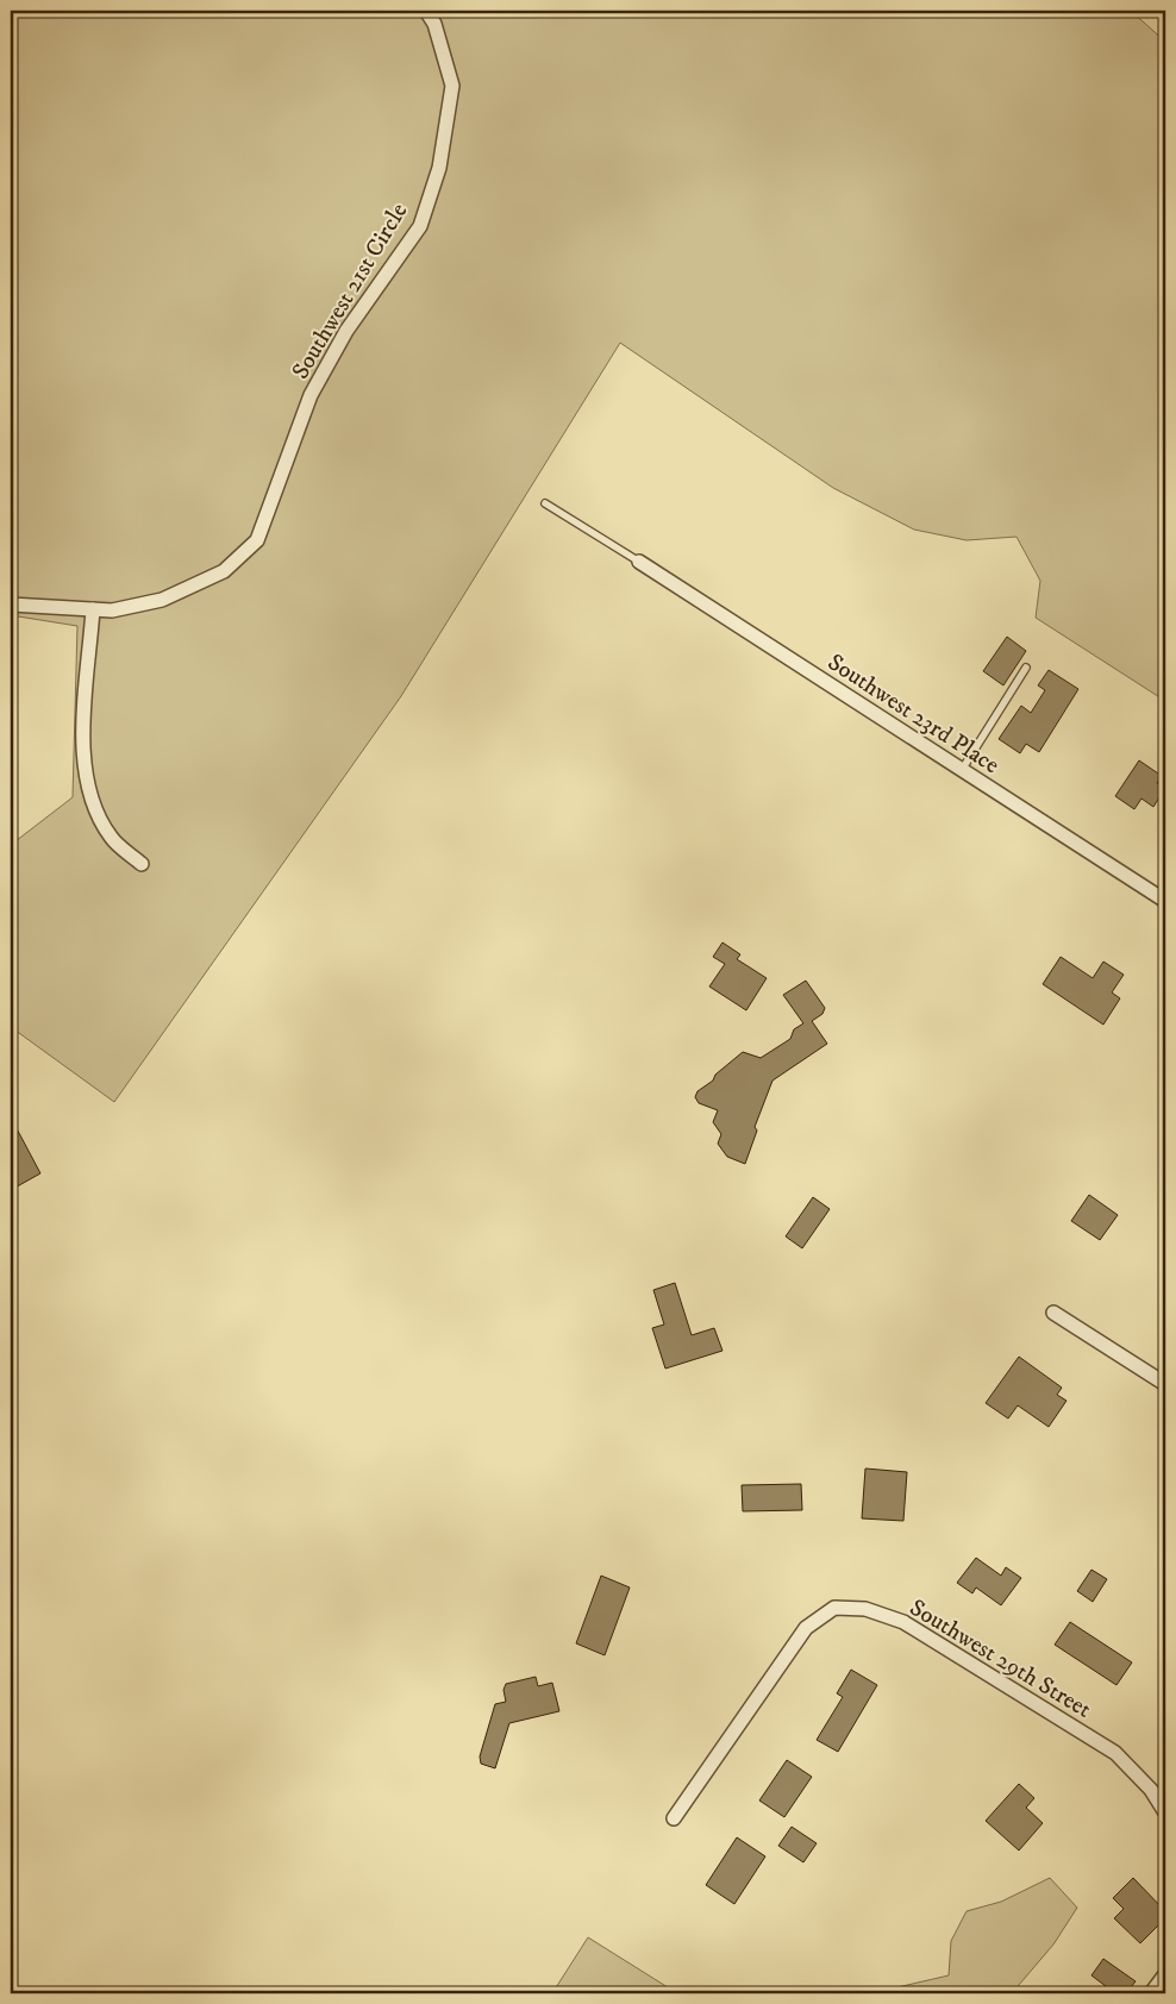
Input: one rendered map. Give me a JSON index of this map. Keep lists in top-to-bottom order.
{
  "streets": {
    "street": ["Southwest 21st Circle", "Southwest 23rd Place", "Southwest 29th Street"]
  }
}
